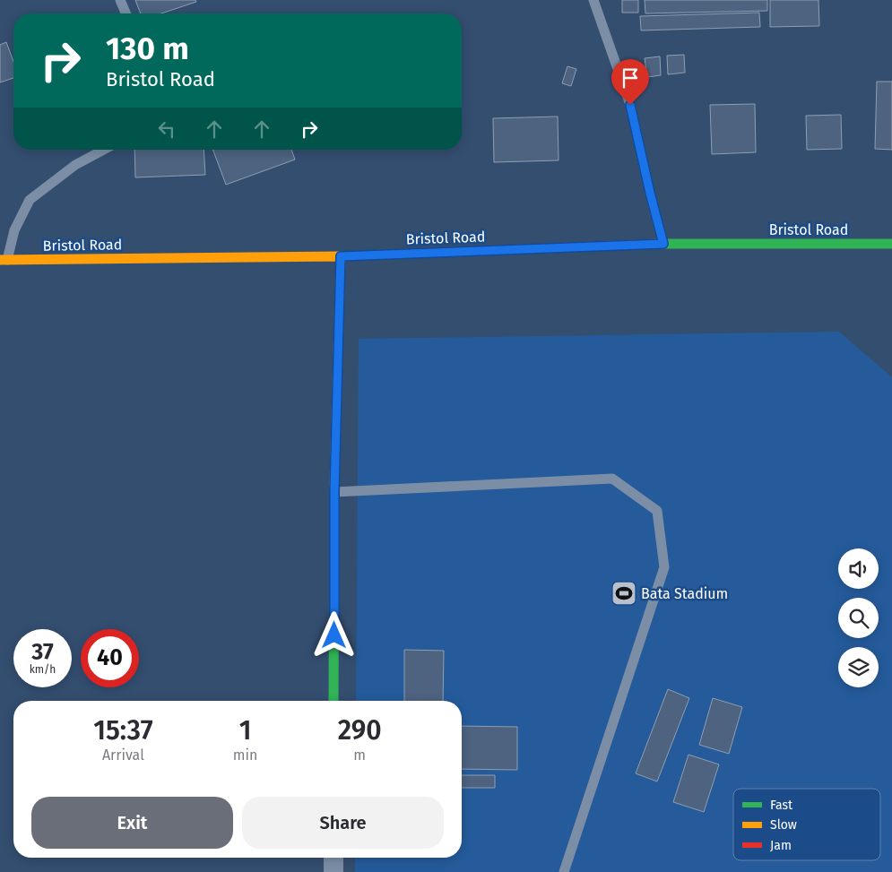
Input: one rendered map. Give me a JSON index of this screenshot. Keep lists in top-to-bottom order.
{
  "streets": {
    "street": ["Bristol Road"]
  },
  "places": {
    "sports": ["Bata Stadium"]
  },
  "legend": ["Fast", "Slow", "Jam"],
  "page": {
    "turn": ["130 m", "Bristol Road"],
    "speed": "37 km/h",
    "limit": "40",
    "eta": [
      "15:37",
      "Arrival",
      "1",
      "min",
      "290",
      "m"
    ],
    "buttons": ["Exit", "Share"]
  }
}
